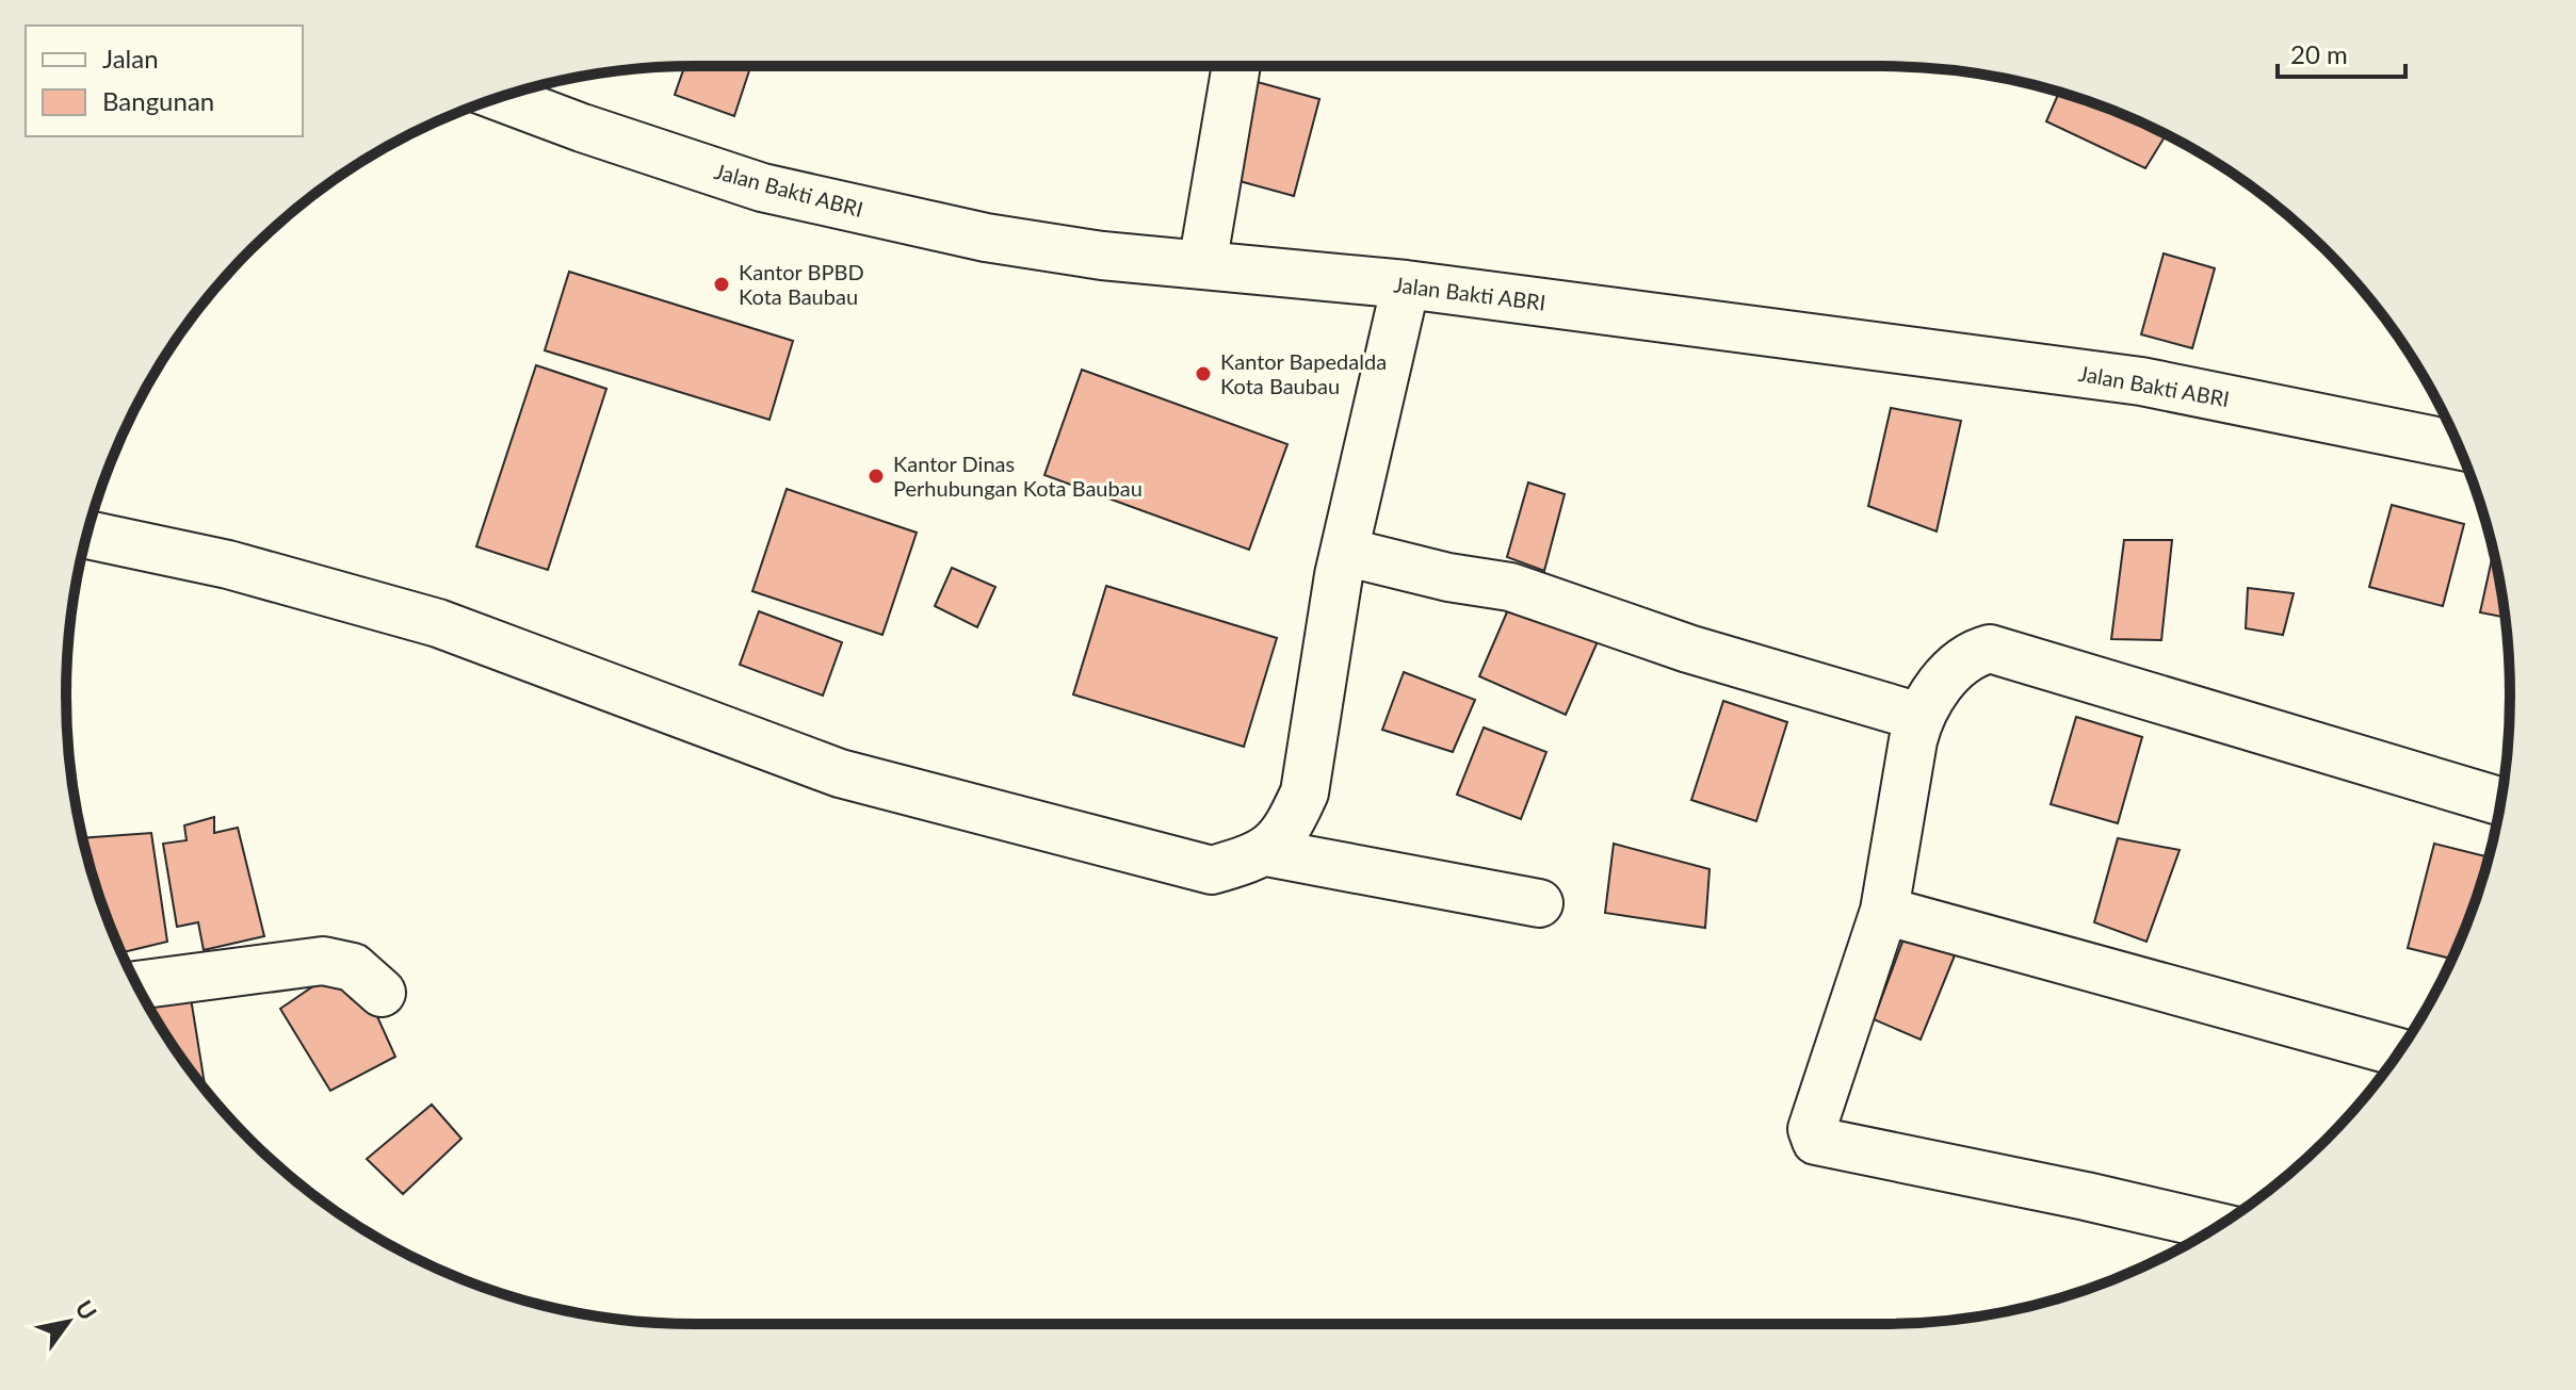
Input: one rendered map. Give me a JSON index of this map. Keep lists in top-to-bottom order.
{
  "streets": {
    "street": ["Jalan Bakti ABRI"]
  },
  "places": ["Kantor BPBD Kota Baubau", "Kantor Bapedalda Kota Baubau", "Kantor Dinas Perhubungan Kota Baubau"],
  "legend": ["Jalan", "Bangunan"],
  "scale_bar": "20 m",
  "north": "top right"
}
